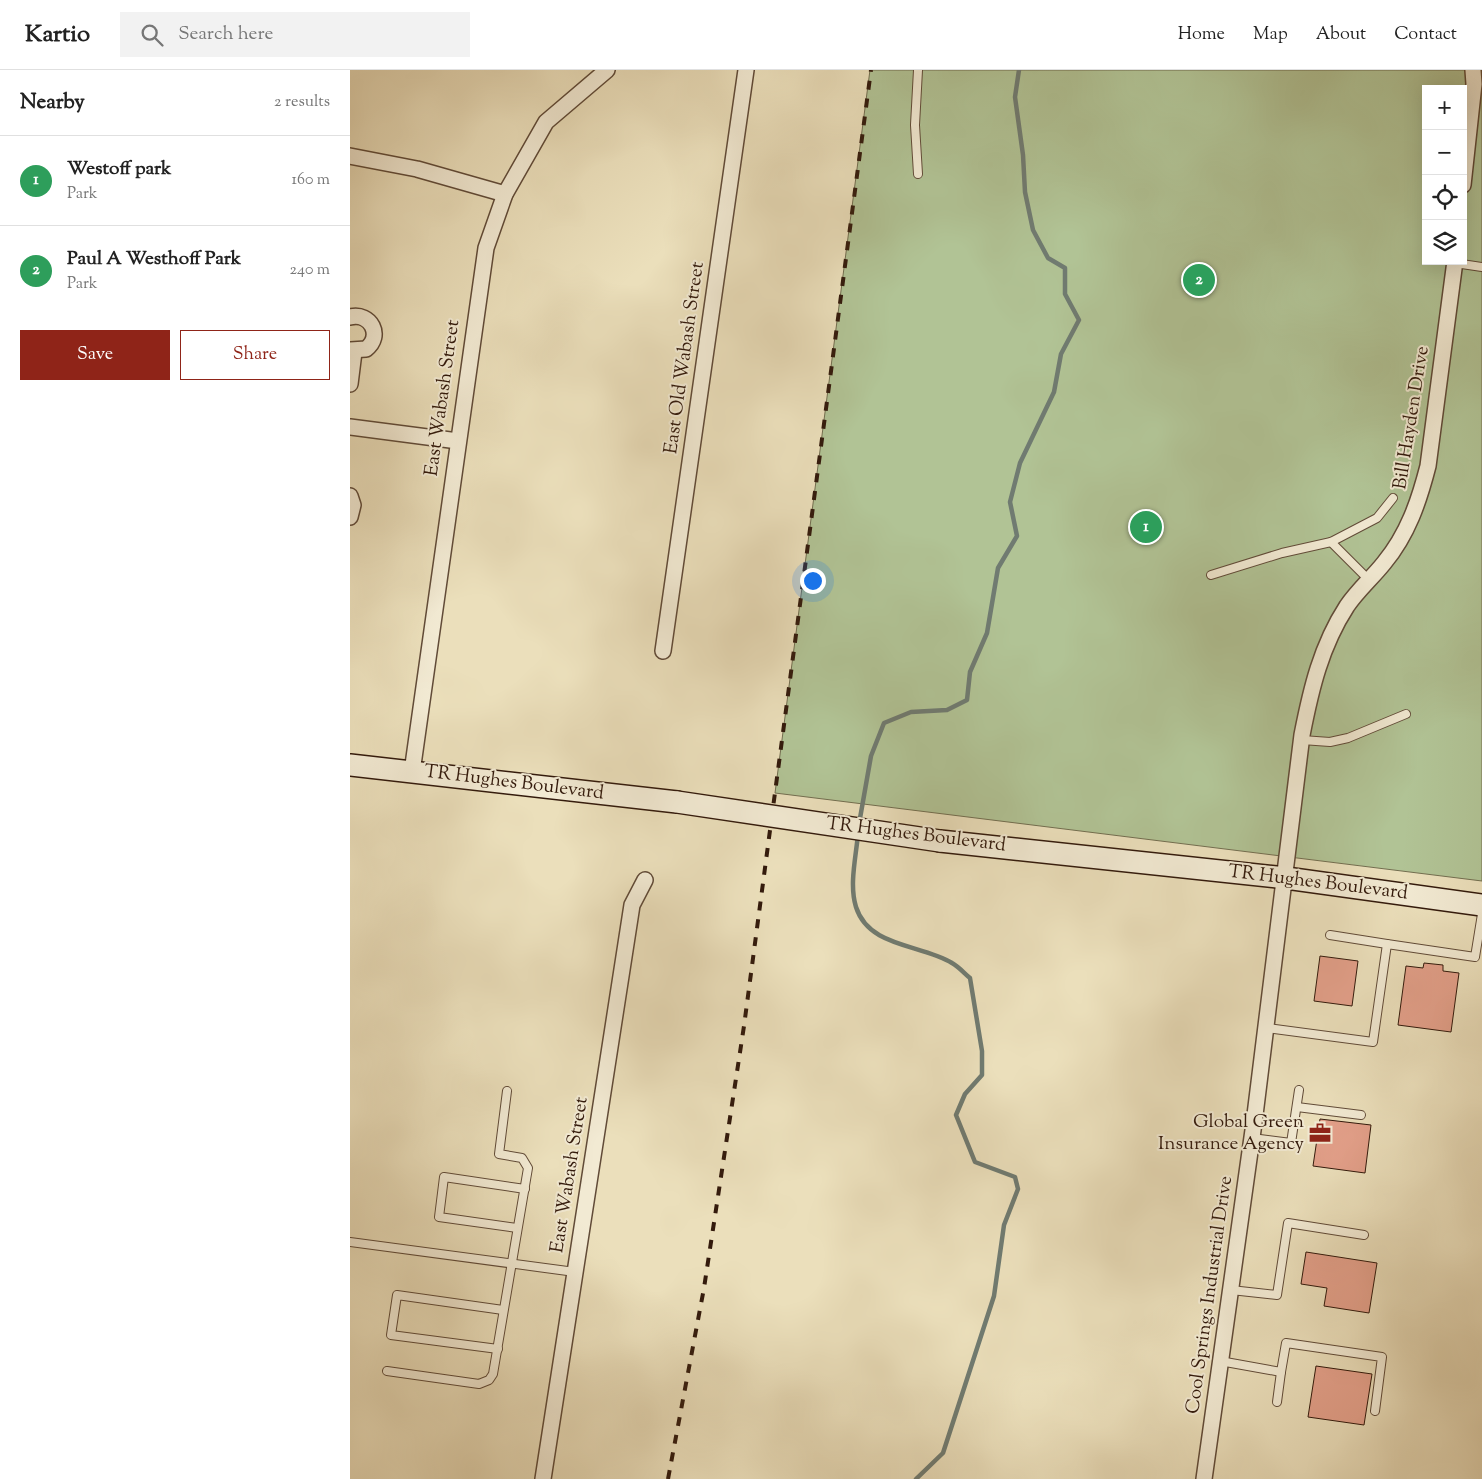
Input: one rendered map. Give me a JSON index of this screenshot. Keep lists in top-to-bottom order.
{
  "streets": {
    "main road": ["TR Hughes Boulevard"],
    "street": [
      "East Old Wabash Street",
      "East Wabash Street",
      "Bill Hayden Drive",
      "Cool Springs Industrial Drive"
    ]
  },
  "crossings": [
    ["East Wabash Street", "TR Hughes Boulevard"],
    ["Bill Hayden Drive", "TR Hughes Boulevard"],
    ["Bill Hayden Drive", "Cool Springs Industrial Drive"],
    ["TR Hughes Boulevard", "Cool Springs Industrial Drive"]
  ],
  "places": {
    "office": ["Global Green Insurance Agency"]
  },
  "page": {
    "header": "Kartio",
    "search": "Search here",
    "nav": [
      "Home",
      "Map",
      "About",
      "Contact"
    ],
    "heading": ["Nearby", "2 results"],
    "map_buttons": ["+", "−"],
    "list": [
      {
        "mark": "1",
        "name": "Westoff park",
        "note": "Park",
        "value": "160 m"
      },
      {
        "mark": "2",
        "name": "Paul A Westhoff Park",
        "note": "Park",
        "value": "240 m"
      }
    ],
    "pins": ["2", "1"],
    "buttons": ["Save", "Share"]
  }
}
